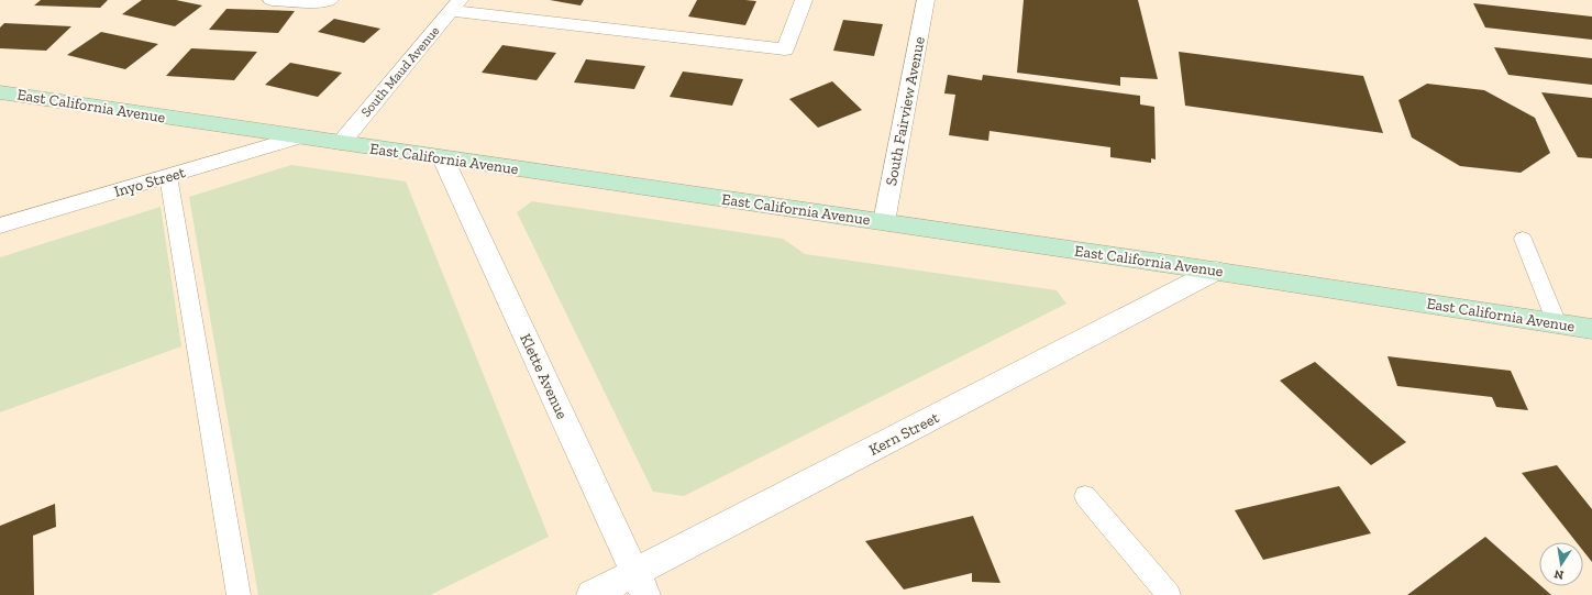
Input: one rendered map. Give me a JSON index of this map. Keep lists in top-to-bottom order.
{
  "streets": {
    "main road": ["East California Avenue"],
    "street": [
      "South Maud Avenue",
      "South Fairview Avenue",
      "Inyo Street",
      "Klette Avenue",
      "Kern Street"
    ]
  },
  "crossings": [
    ["South Maud Avenue", "East California Avenue"],
    ["East California Avenue", "South Fairview Avenue"],
    ["East California Avenue", "Inyo Street"],
    ["East California Avenue", "Klette Avenue"],
    ["East California Avenue", "Kern Street"],
    ["Klette Avenue", "Kern Street"]
  ],
  "north": "bottom"
}
